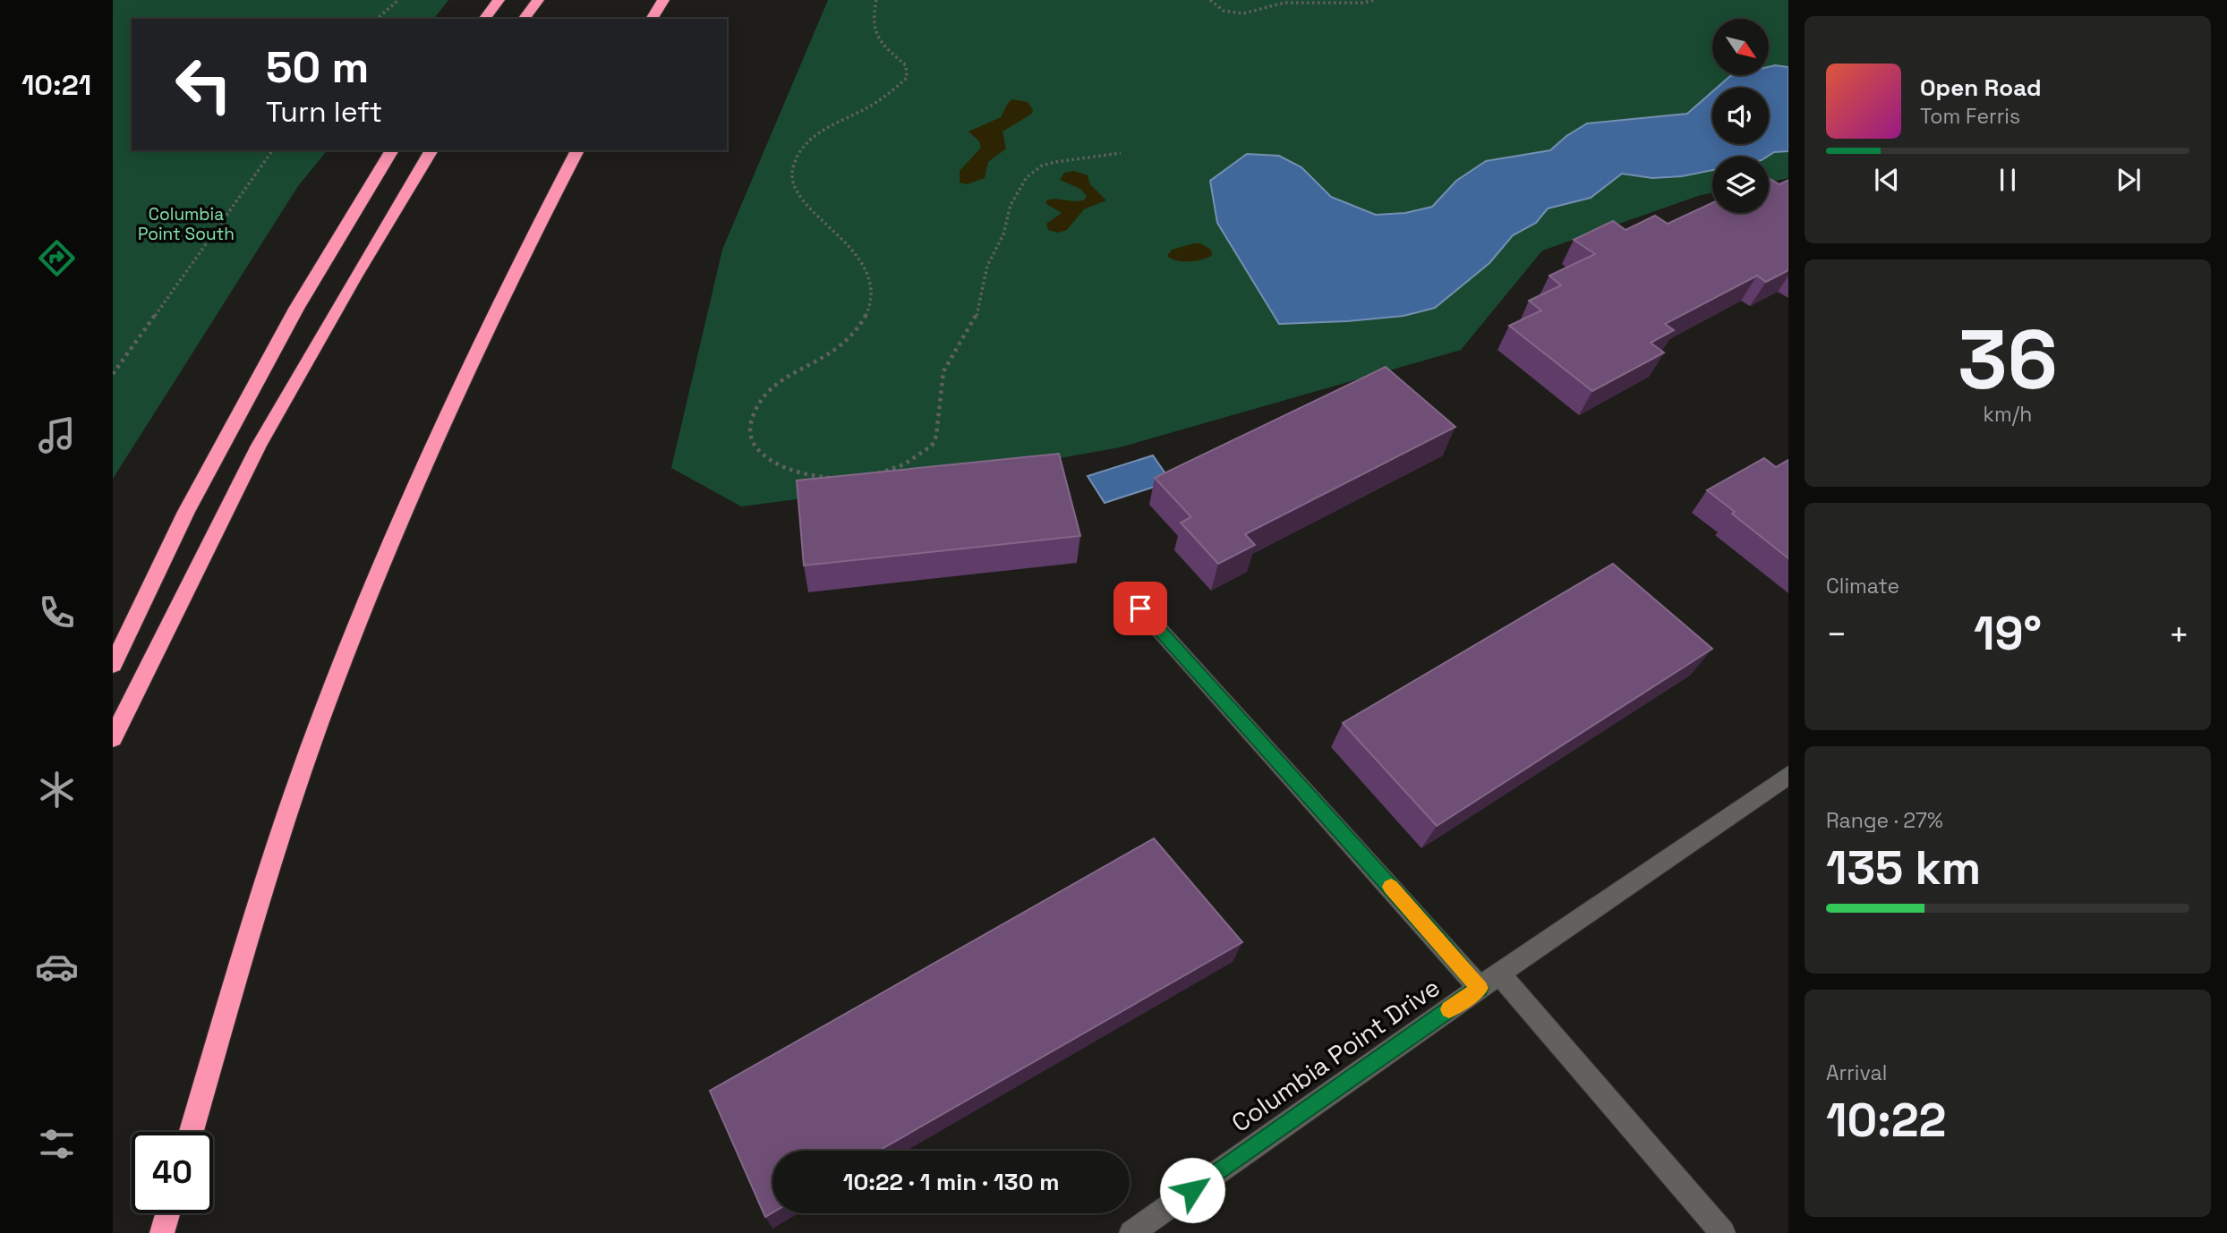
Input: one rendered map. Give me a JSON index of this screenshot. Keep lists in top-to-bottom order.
{
  "streets": {
    "street": ["Columbia Point Drive"]
  },
  "parks": ["Columbia Point South"],
  "north": "bottom right",
  "page": {
    "tabs": "10:21",
    "turn": ["50 m", "Turn left"],
    "song": ["Open Road", "Tom Ferris"],
    "tile": [
      ["36", "km/h"],
      "Climate",
      ["Range · 27%", "135 km"],
      ["Arrival", "10:22"]
    ],
    "heat": ["−", "19°", "+"],
    "limit": "40",
    "trip": "10:22 · 1 min · 130 m"
  }
}
